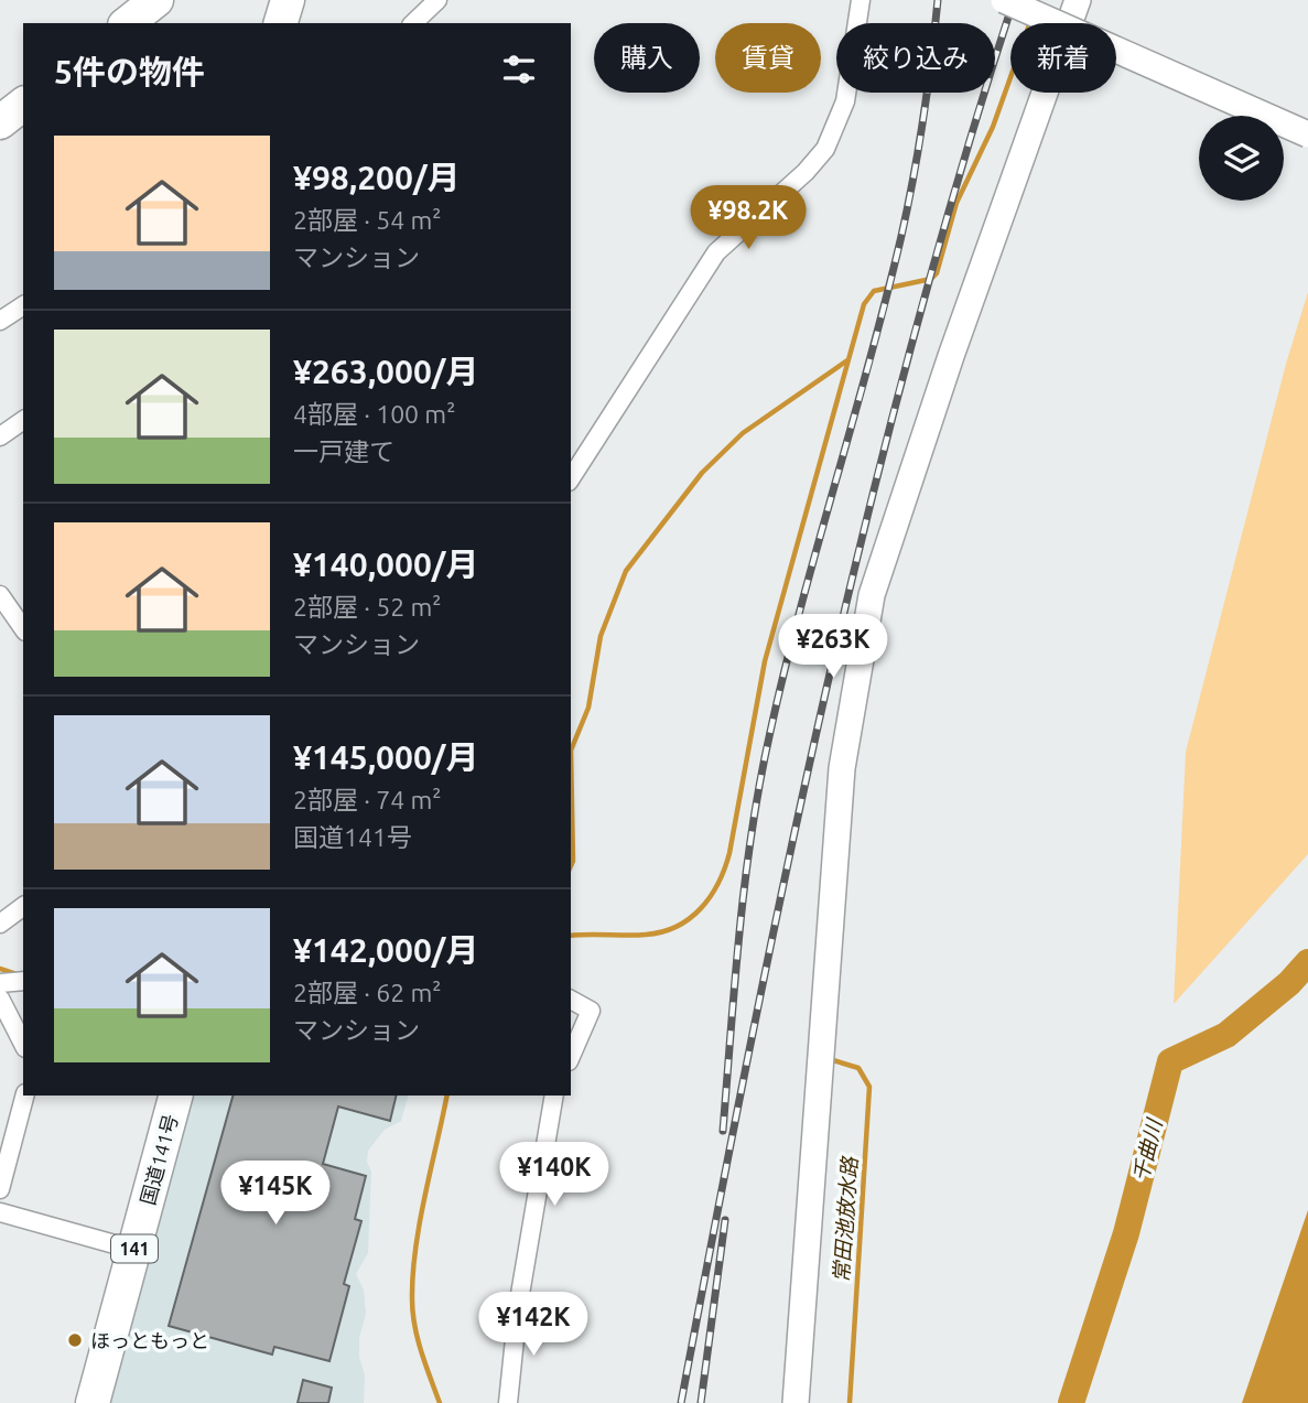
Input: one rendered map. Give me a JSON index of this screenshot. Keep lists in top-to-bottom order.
{
  "streets": {
    "highway": ["国道141号", "141"]
  },
  "water": ["千曲川", "常田池放水路"],
  "places": ["ほっともっと"],
  "page": {
    "chip": [
      "購入",
      "賃貸",
      "絞り込み",
      "新着"
    ],
    "heading": "5件の物件",
    "list": [
      {
        "name": "¥98,200/月",
        "note": "2部屋 · 54 m² · マンション"
      },
      {
        "name": "¥263,000/月",
        "note": "4部屋 · 100 m² · 一戸建て"
      },
      {
        "name": "¥140,000/月",
        "note": "2部屋 · 52 m² · マンション"
      },
      {
        "name": "¥145,000/月",
        "note": "2部屋 · 74 m² · 国道141号"
      },
      {
        "name": "¥142,000/月",
        "note": "2部屋 · 62 m² · マンション"
      }
    ],
    "price": [
      "¥98.2K",
      "¥263K",
      "¥140K",
      "¥145K",
      "¥142K"
    ]
  }
}
